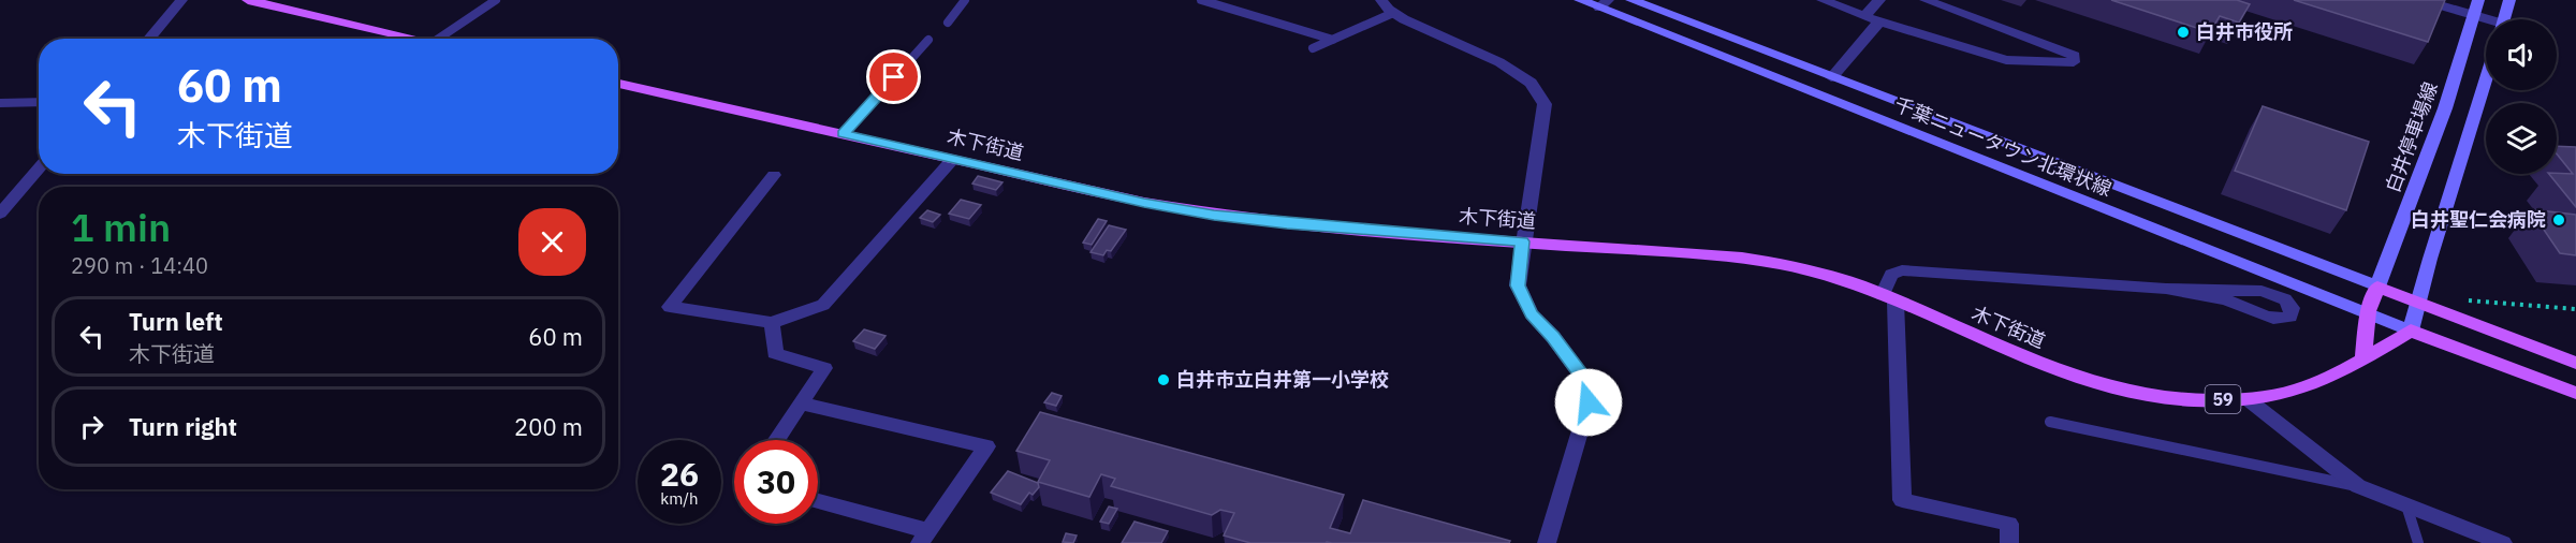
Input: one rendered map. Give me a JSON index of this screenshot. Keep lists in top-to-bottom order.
{
  "streets": {
    "main road": [
      "白井停車場線",
      "木下街道",
      "千葉ニュータウン北環状線",
      "59"
    ]
  },
  "crossings": [
    ["白井停車場線", "千葉ニュータウン北環状線"],
    ["木下街道", "千葉ニュータウン北環状線"]
  ],
  "places": ["白井市役所", "白井聖仁会病院", "白井市立白井第一小学校"],
  "page": {
    "turn": ["60 m", "木下街道"],
    "heading": ["1 min", "290 m · 14:40"],
    "list": [
      {
        "name": "Turn left",
        "note": "木下街道",
        "value": "60 m"
      },
      {
        "name": "Turn right",
        "value": "200 m"
      }
    ],
    "speed": "26 km/h",
    "limit": "30"
  }
}
